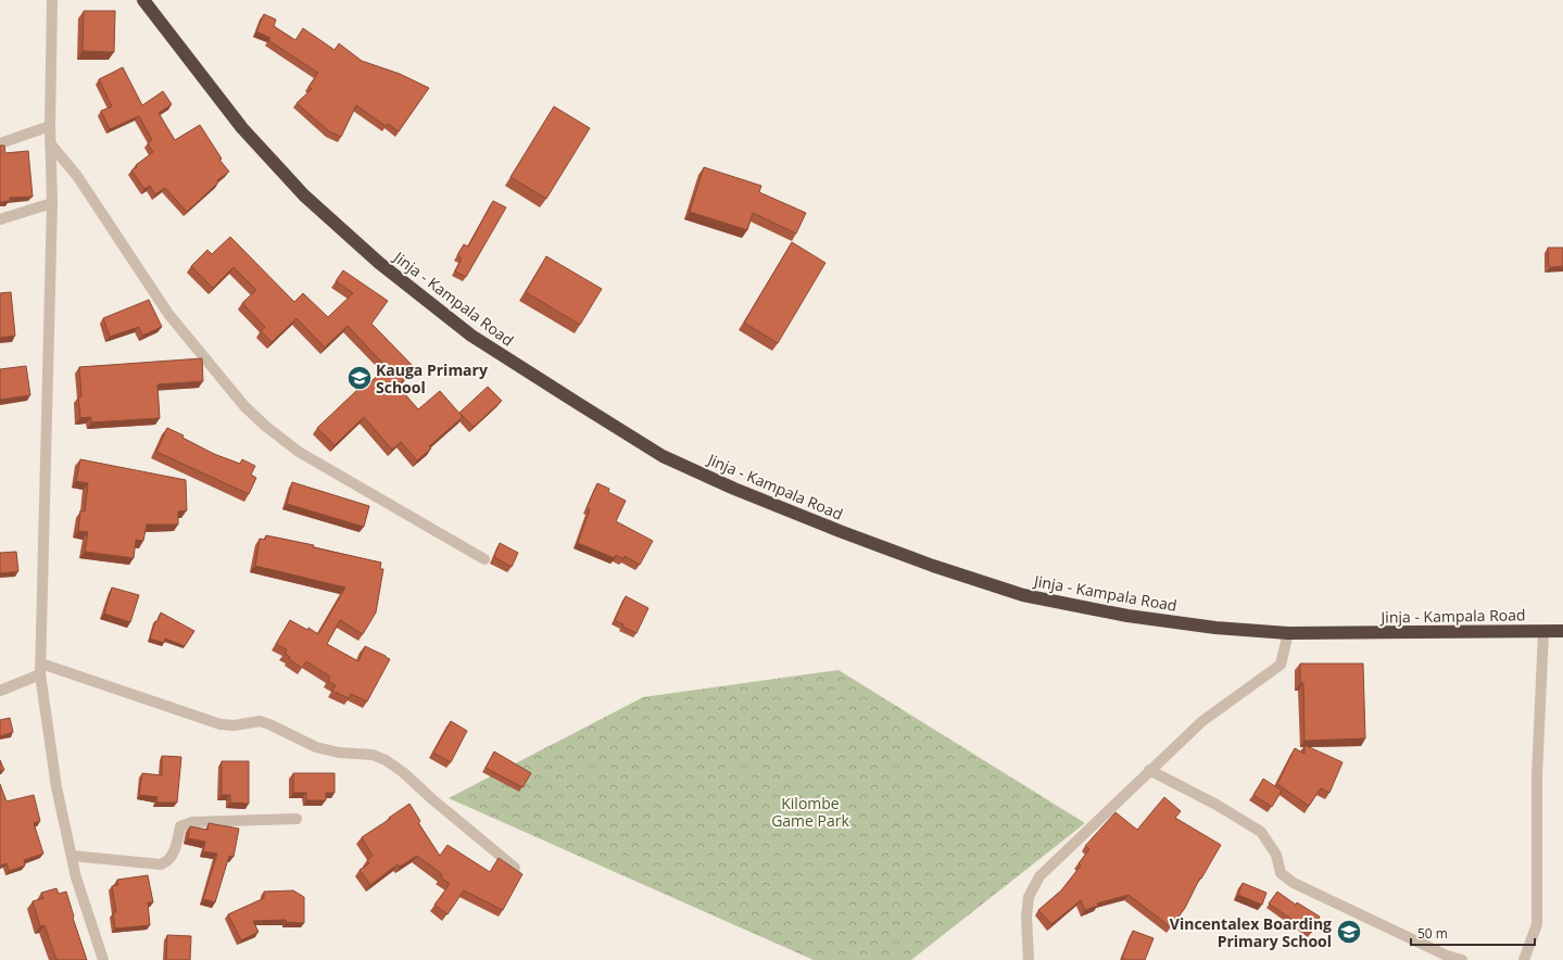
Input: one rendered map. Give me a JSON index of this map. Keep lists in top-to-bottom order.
{
  "streets": {
    "highway": ["Jinja - Kampala Road"]
  },
  "parks": ["Kilombe Game Park"],
  "places": {
    "school or university": ["Kauga Primary School", "Vincentalex Boarding Primary School"]
  },
  "scale_bar": "50 m"
}
